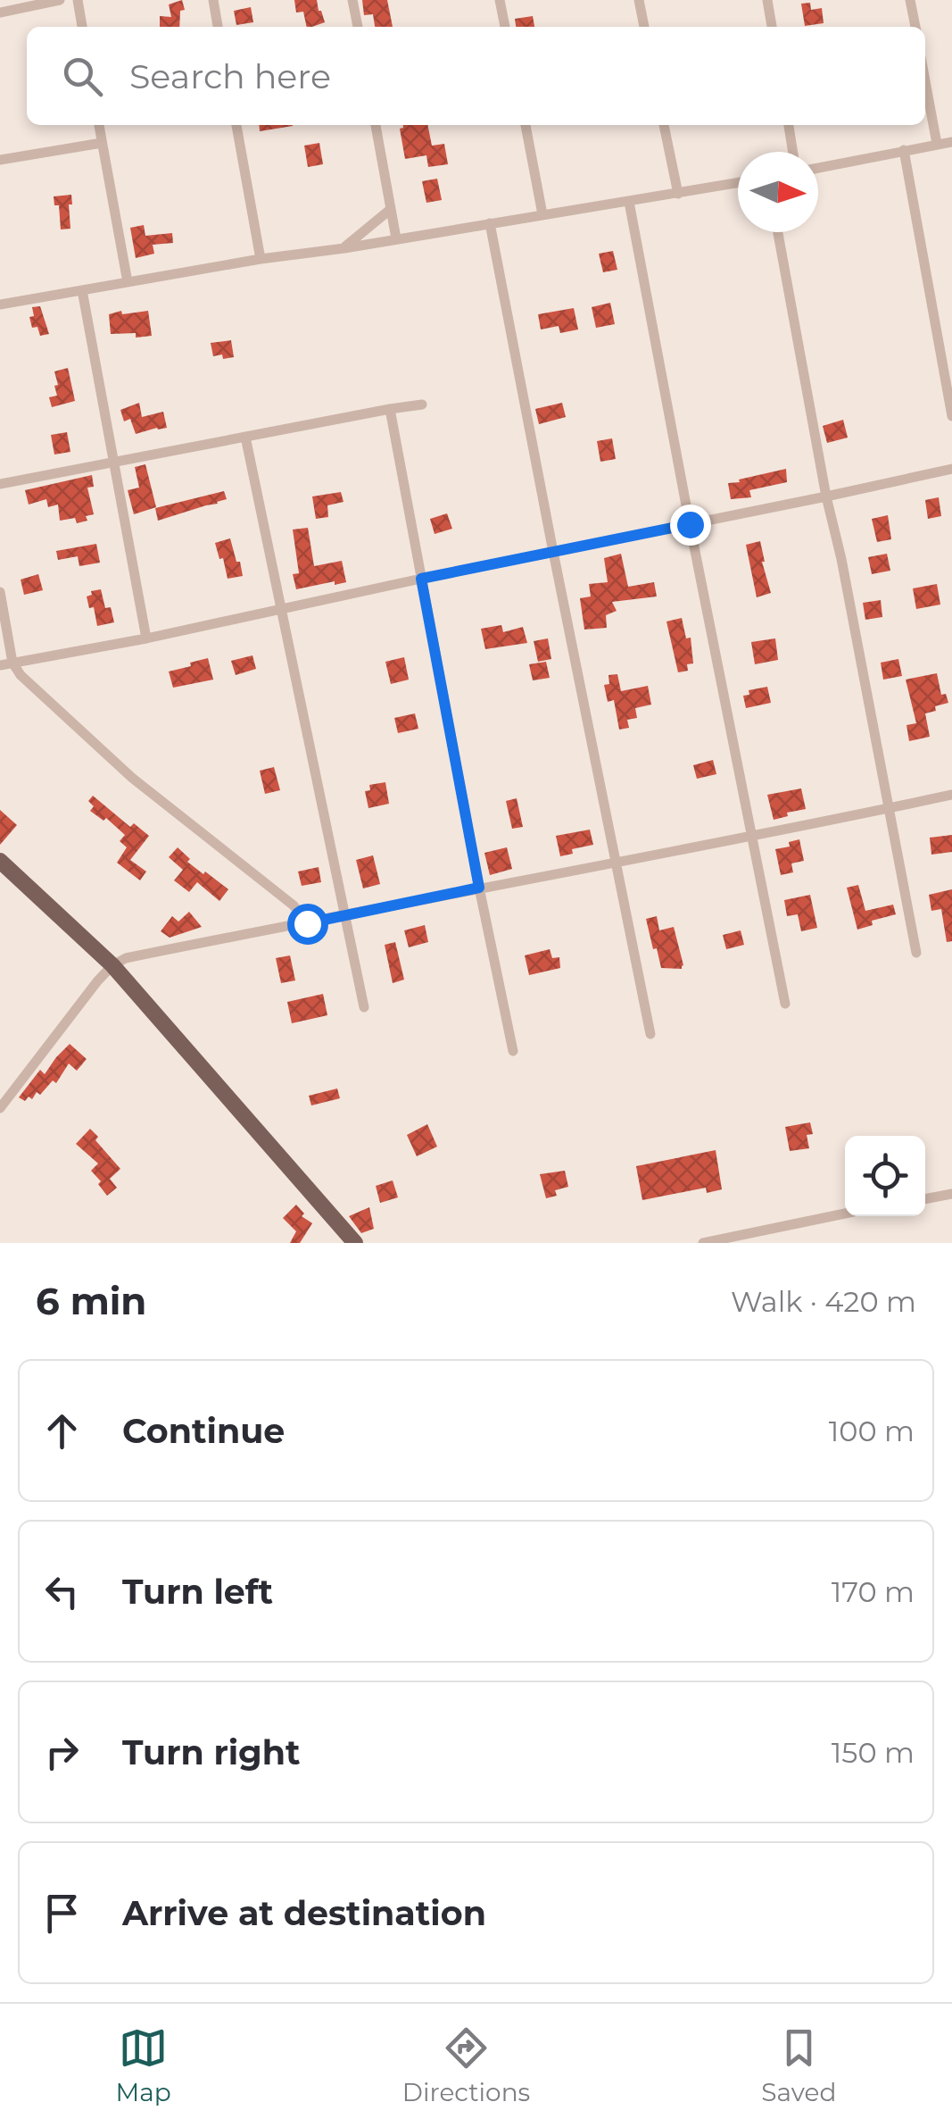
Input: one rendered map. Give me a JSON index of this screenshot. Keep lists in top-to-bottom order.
{
  "north": "right",
  "page": {
    "search": "Search here",
    "heading": ["6 min", "Walk · 420 m"],
    "list": [
      ["Continue", "100 m"],
      ["Turn left", "170 m"],
      ["Turn right", "150 m"],
      "Arrive at destination"
    ],
    "nav": ["Map", "Directions", "Saved"]
  }
}
